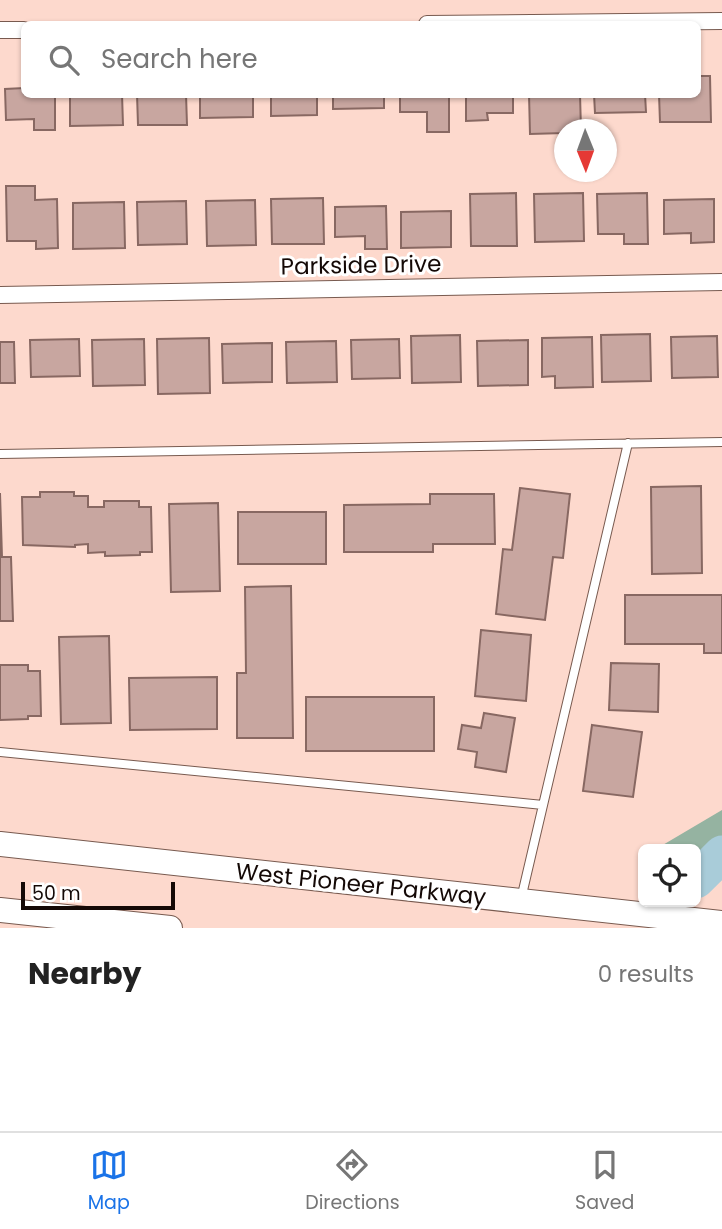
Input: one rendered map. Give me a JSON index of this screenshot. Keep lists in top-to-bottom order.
{
  "streets": {
    "main road": ["West Pioneer Parkway"],
    "street": ["Parkside Drive"]
  },
  "scale_bar": "50 m",
  "north": "bottom",
  "page": {
    "search": "Search here",
    "scale": "50 m",
    "heading": ["Nearby", "0 results"],
    "nav": ["Map", "Directions", "Saved"]
  }
}
